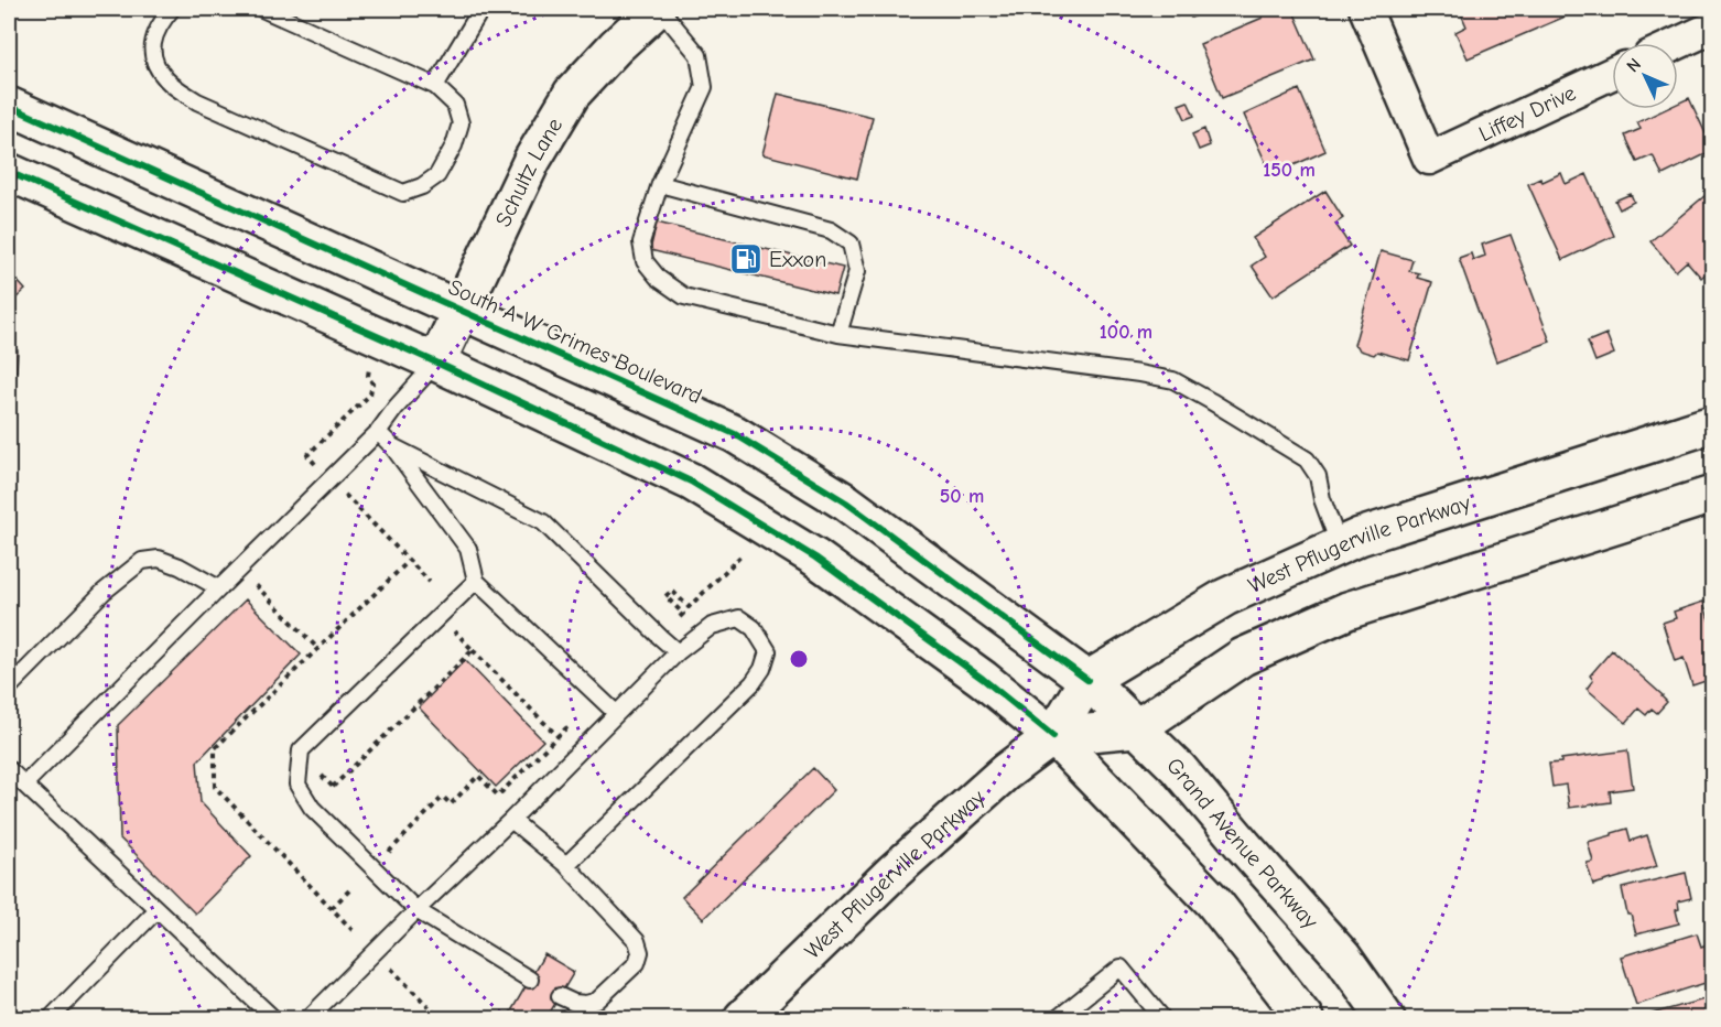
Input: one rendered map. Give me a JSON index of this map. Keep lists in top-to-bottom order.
{
  "streets": {
    "main road": [
      "Schultz Lane",
      "South A W Grimes Boulevard",
      "West Pflugerville Parkway",
      "Grand Avenue Parkway"
    ],
    "street": ["Liffey Drive"]
  },
  "crossings": [
    ["Schultz Lane", "South A W Grimes Boulevard"],
    ["South A W Grimes Boulevard", "West Pflugerville Parkway"],
    ["South A W Grimes Boulevard", "Grand Avenue Parkway"],
    ["West Pflugerville Parkway", "Grand Avenue Parkway"]
  ],
  "places": {
    "fuel station": ["Exxon"]
  },
  "north": "top left",
  "rings": ["150 m", "100 m", "50 m"]
}
